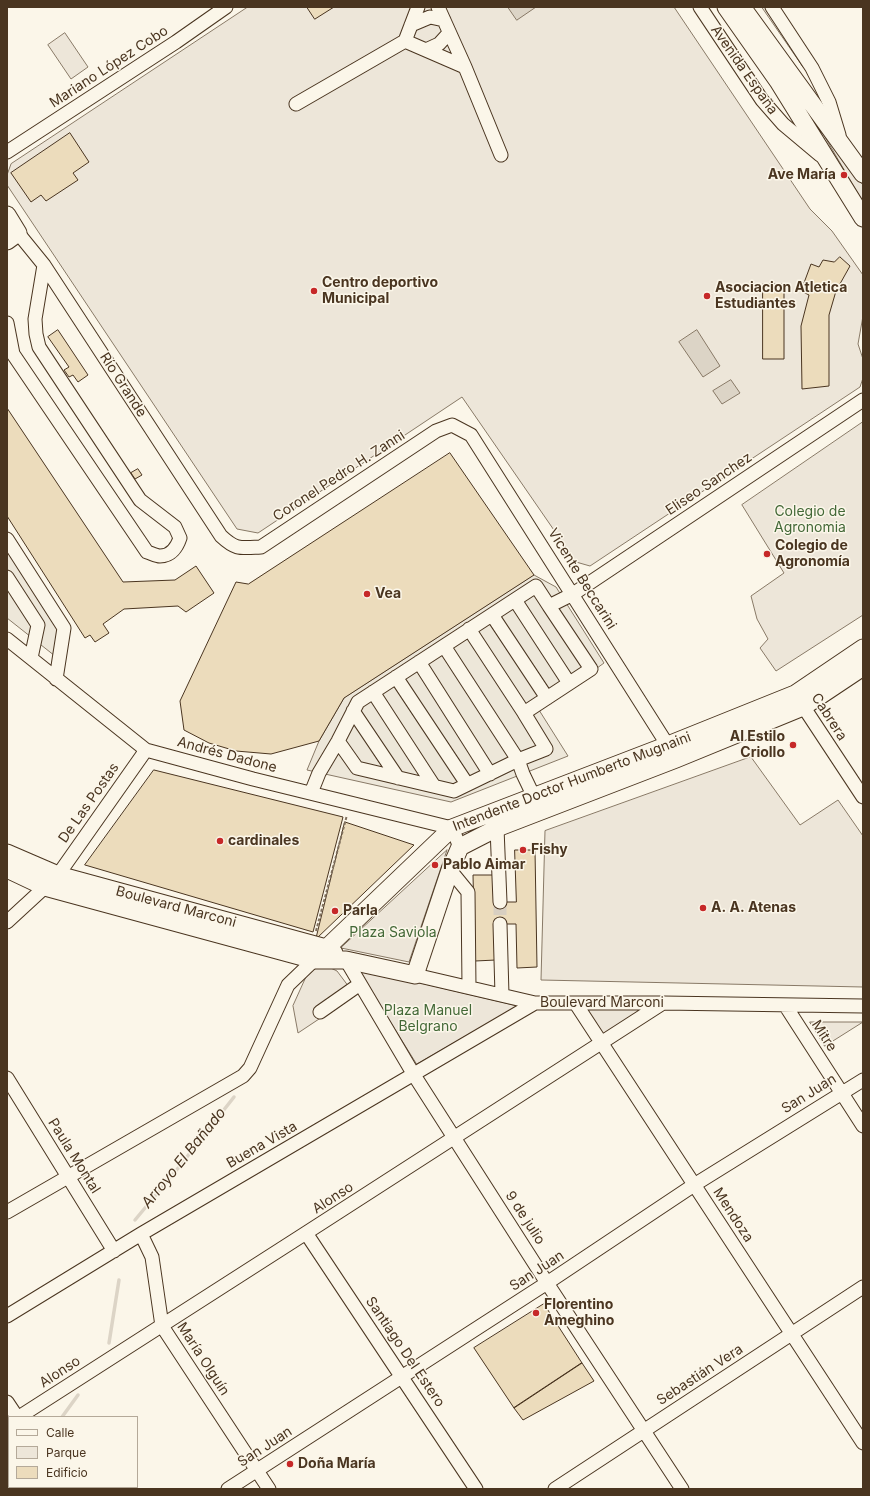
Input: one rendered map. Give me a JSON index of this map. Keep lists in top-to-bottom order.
{
  "streets": {
    "main road": [
      "Avenida España",
      "Río Grande",
      "Intendente Doctor Humberto Mugnaini",
      "Boulevard Marconi"
    ],
    "street": [
      "Mariano López Cobo",
      "Coronel Pedro H. Zanni",
      "Eliseo Sanchez",
      "Vicente Beccarini",
      "Cabrera",
      "Andrés Dadone",
      "De Las Postas",
      "Mitre",
      "San Juan",
      "Buena Vista",
      "Paula Montal",
      "Alonso",
      "Mendoza",
      "9 de julio",
      "Santiago Del Estero",
      "María Olguín",
      "Sebastián Vera"
    ]
  },
  "crossings": [
    ["Río Grande", "Coronel Pedro H. Zanni"],
    ["Coronel Pedro H. Zanni", "Vicente Beccarini"],
    ["Eliseo Sanchez", "Vicente Beccarini"],
    ["Vicente Beccarini", "Intendente Doctor Humberto Mugnaini"],
    ["Cabrera", "Intendente Doctor Humberto Mugnaini"],
    ["Andrés Dadone", "Intendente Doctor Humberto Mugnaini"],
    ["Andrés Dadone", "De Las Postas"],
    ["Intendente Doctor Humberto Mugnaini", "Boulevard Marconi"],
    ["Intendente Doctor Humberto Mugnaini", "Paula Montal"],
    ["De Las Postas", "Boulevard Marconi"],
    ["Boulevard Marconi", "Mitre"],
    ["Boulevard Marconi", "Buena Vista"],
    ["Boulevard Marconi", "Alonso"],
    ["Boulevard Marconi", "Mendoza"],
    ["Boulevard Marconi", "9 de julio"],
    ["Mitre", "San Juan"],
    ["San Juan", "Mendoza"],
    ["San Juan", "9 de julio"],
    ["San Juan", "Santiago Del Estero"],
    ["San Juan", "María Olguín"],
    ["Buena Vista", "Paula Montal"],
    ["Buena Vista", "9 de julio"],
    ["Buena Vista", "María Olguín"],
    ["Alonso", "Mendoza"],
    ["Alonso", "9 de julio"],
    ["Alonso", "Santiago Del Estero"],
    ["Alonso", "María Olguín"],
    ["Mendoza", "Sebastián Vera"],
    ["9 de julio", "Sebastián Vera"]
  ],
  "water": ["Arroyo El Bañado"],
  "parks": ["Colegio de Agronomia", "Plaza Saviola", "Plaza Manuel Belgrano"],
  "places": [
    "Ave María",
    "Centro deportivo Municipal",
    "Asociacion Atletica Estudiantes",
    "Colegio de Agronomía",
    "Vea",
    "Al Estilo Criollo",
    "cardinales",
    "Fishy",
    "Pablo Aimar",
    "A. A. Atenas",
    "Parla",
    "Florentino Ameghino",
    "Doña María"
  ],
  "legend": ["Calle", "Parque", "Edificio"]
}
